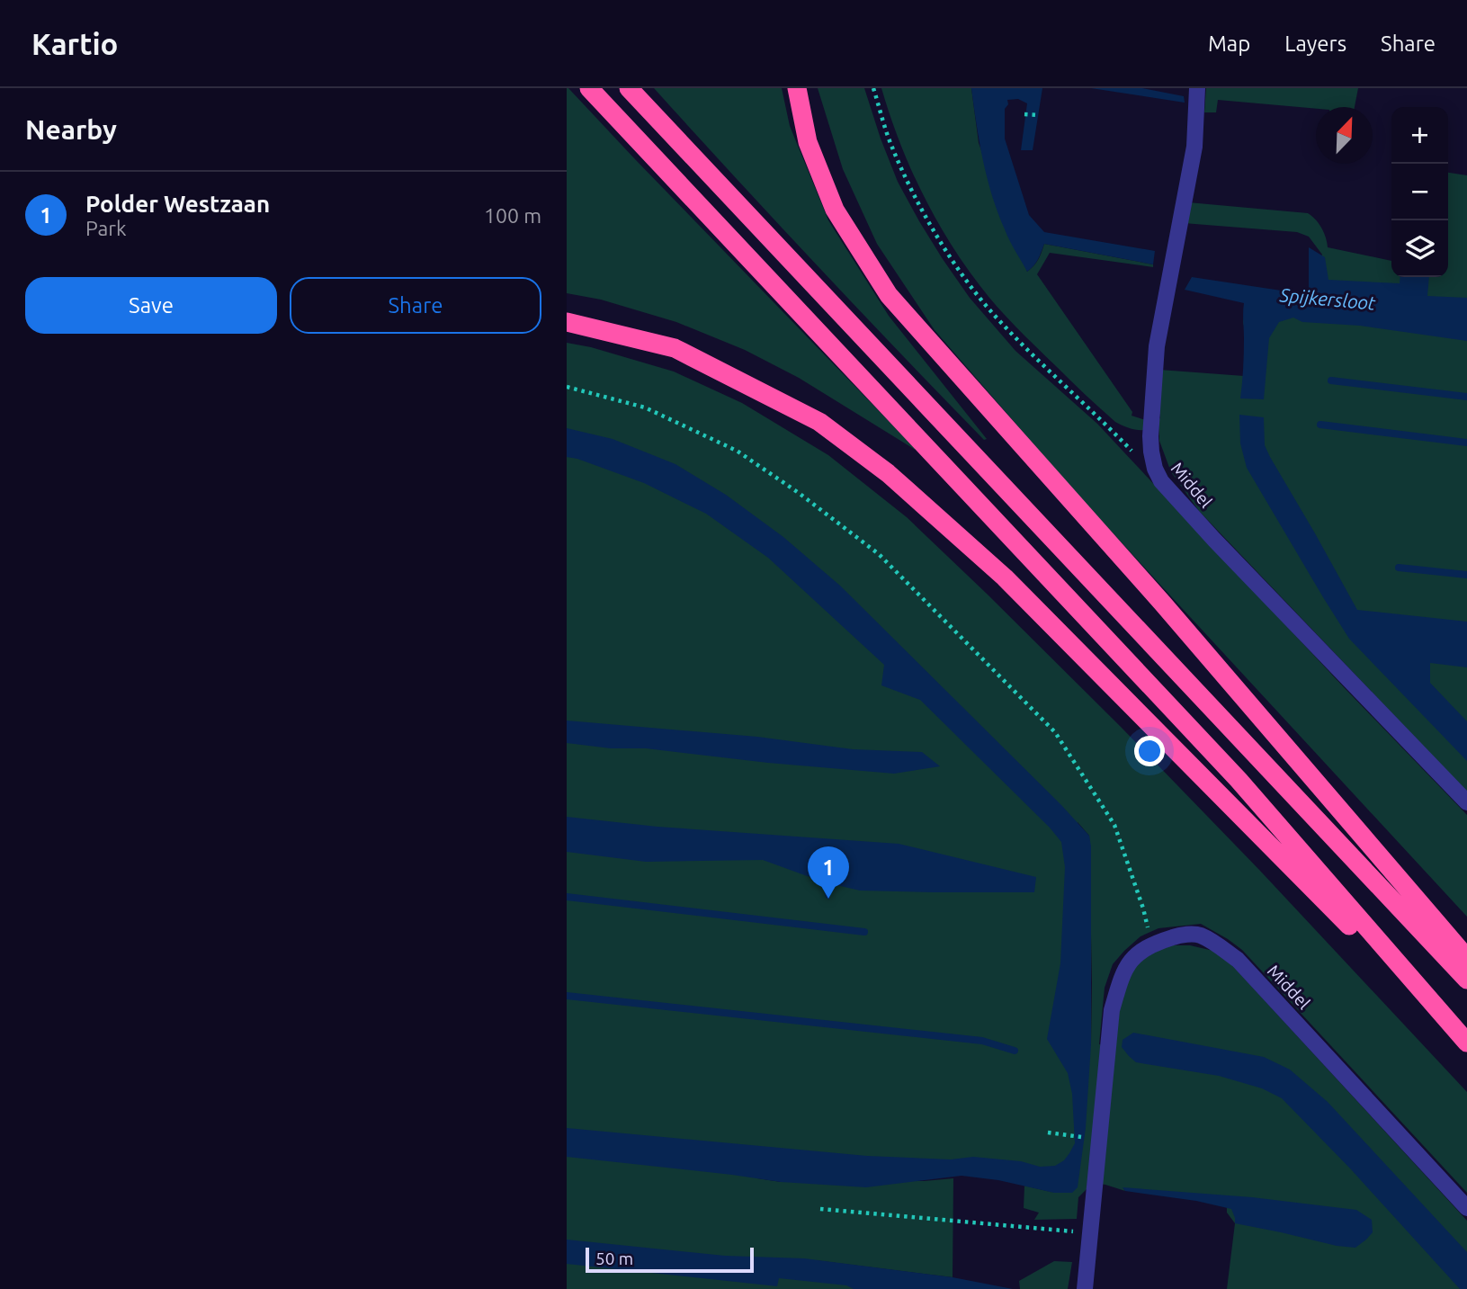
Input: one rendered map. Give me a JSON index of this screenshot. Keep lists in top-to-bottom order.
{
  "streets": {
    "street": ["Middel"]
  },
  "water": ["Spijkersloot"],
  "scale_bar": "50 m",
  "north": "top right",
  "page": {
    "header": "Kartio",
    "nav": ["Map", "Layers", "Share"],
    "heading": "Nearby",
    "map_buttons": ["+", "−"],
    "list": [
      {
        "mark": "1",
        "name": "Polder Westzaan",
        "note": "Park",
        "value": "100 m"
      }
    ],
    "buttons": ["Save", "Share"],
    "pins": "1",
    "scale": "50 m"
  }
}
